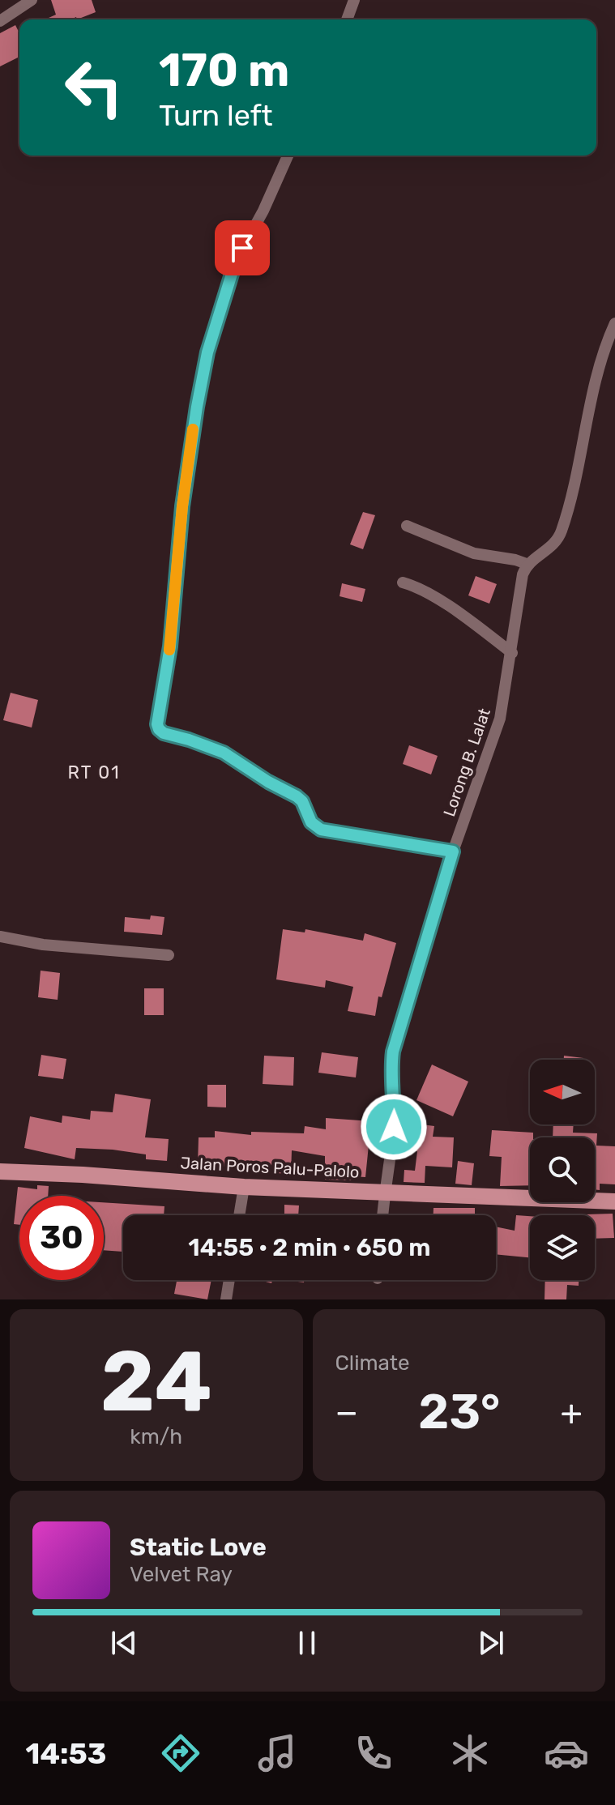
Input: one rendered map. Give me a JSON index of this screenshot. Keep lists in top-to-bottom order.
{
  "streets": {
    "main road": ["Jalan Poros Palu-Palolo"],
    "street": ["Lorong B. Lalat"]
  },
  "crossings": [
    ["Lorong B. Lalat", "Jalan Poros Palu-Palolo"]
  ],
  "districts": ["RT 01"],
  "north": "left",
  "page": {
    "turn": ["170 m", "Turn left"],
    "limit": "30",
    "trip": "14:55 · 2 min · 650 m",
    "tile": [
      ["24", "km/h"],
      "Climate"
    ],
    "heat": ["−", "23°", "+"],
    "song": ["Static Love", "Velvet Ray"],
    "tabs": "14:53"
  }
}
